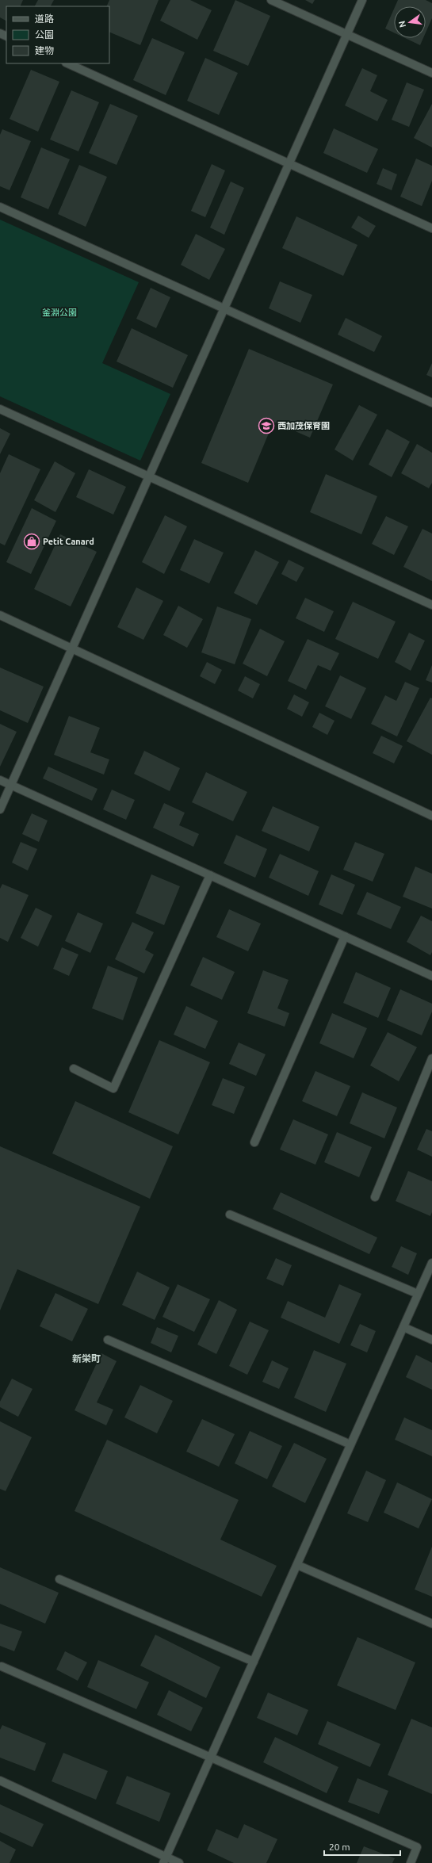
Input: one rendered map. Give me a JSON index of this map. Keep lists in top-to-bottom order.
{
  "districts": ["新栄町"],
  "parks": ["釜淵公園"],
  "places": {
    "school or university": ["西加茂保育園"],
    "shop": ["Petit Canard"]
  },
  "legend": ["道路", "公園", "建物"],
  "scale_bar": "20 m",
  "north": "left"
}
